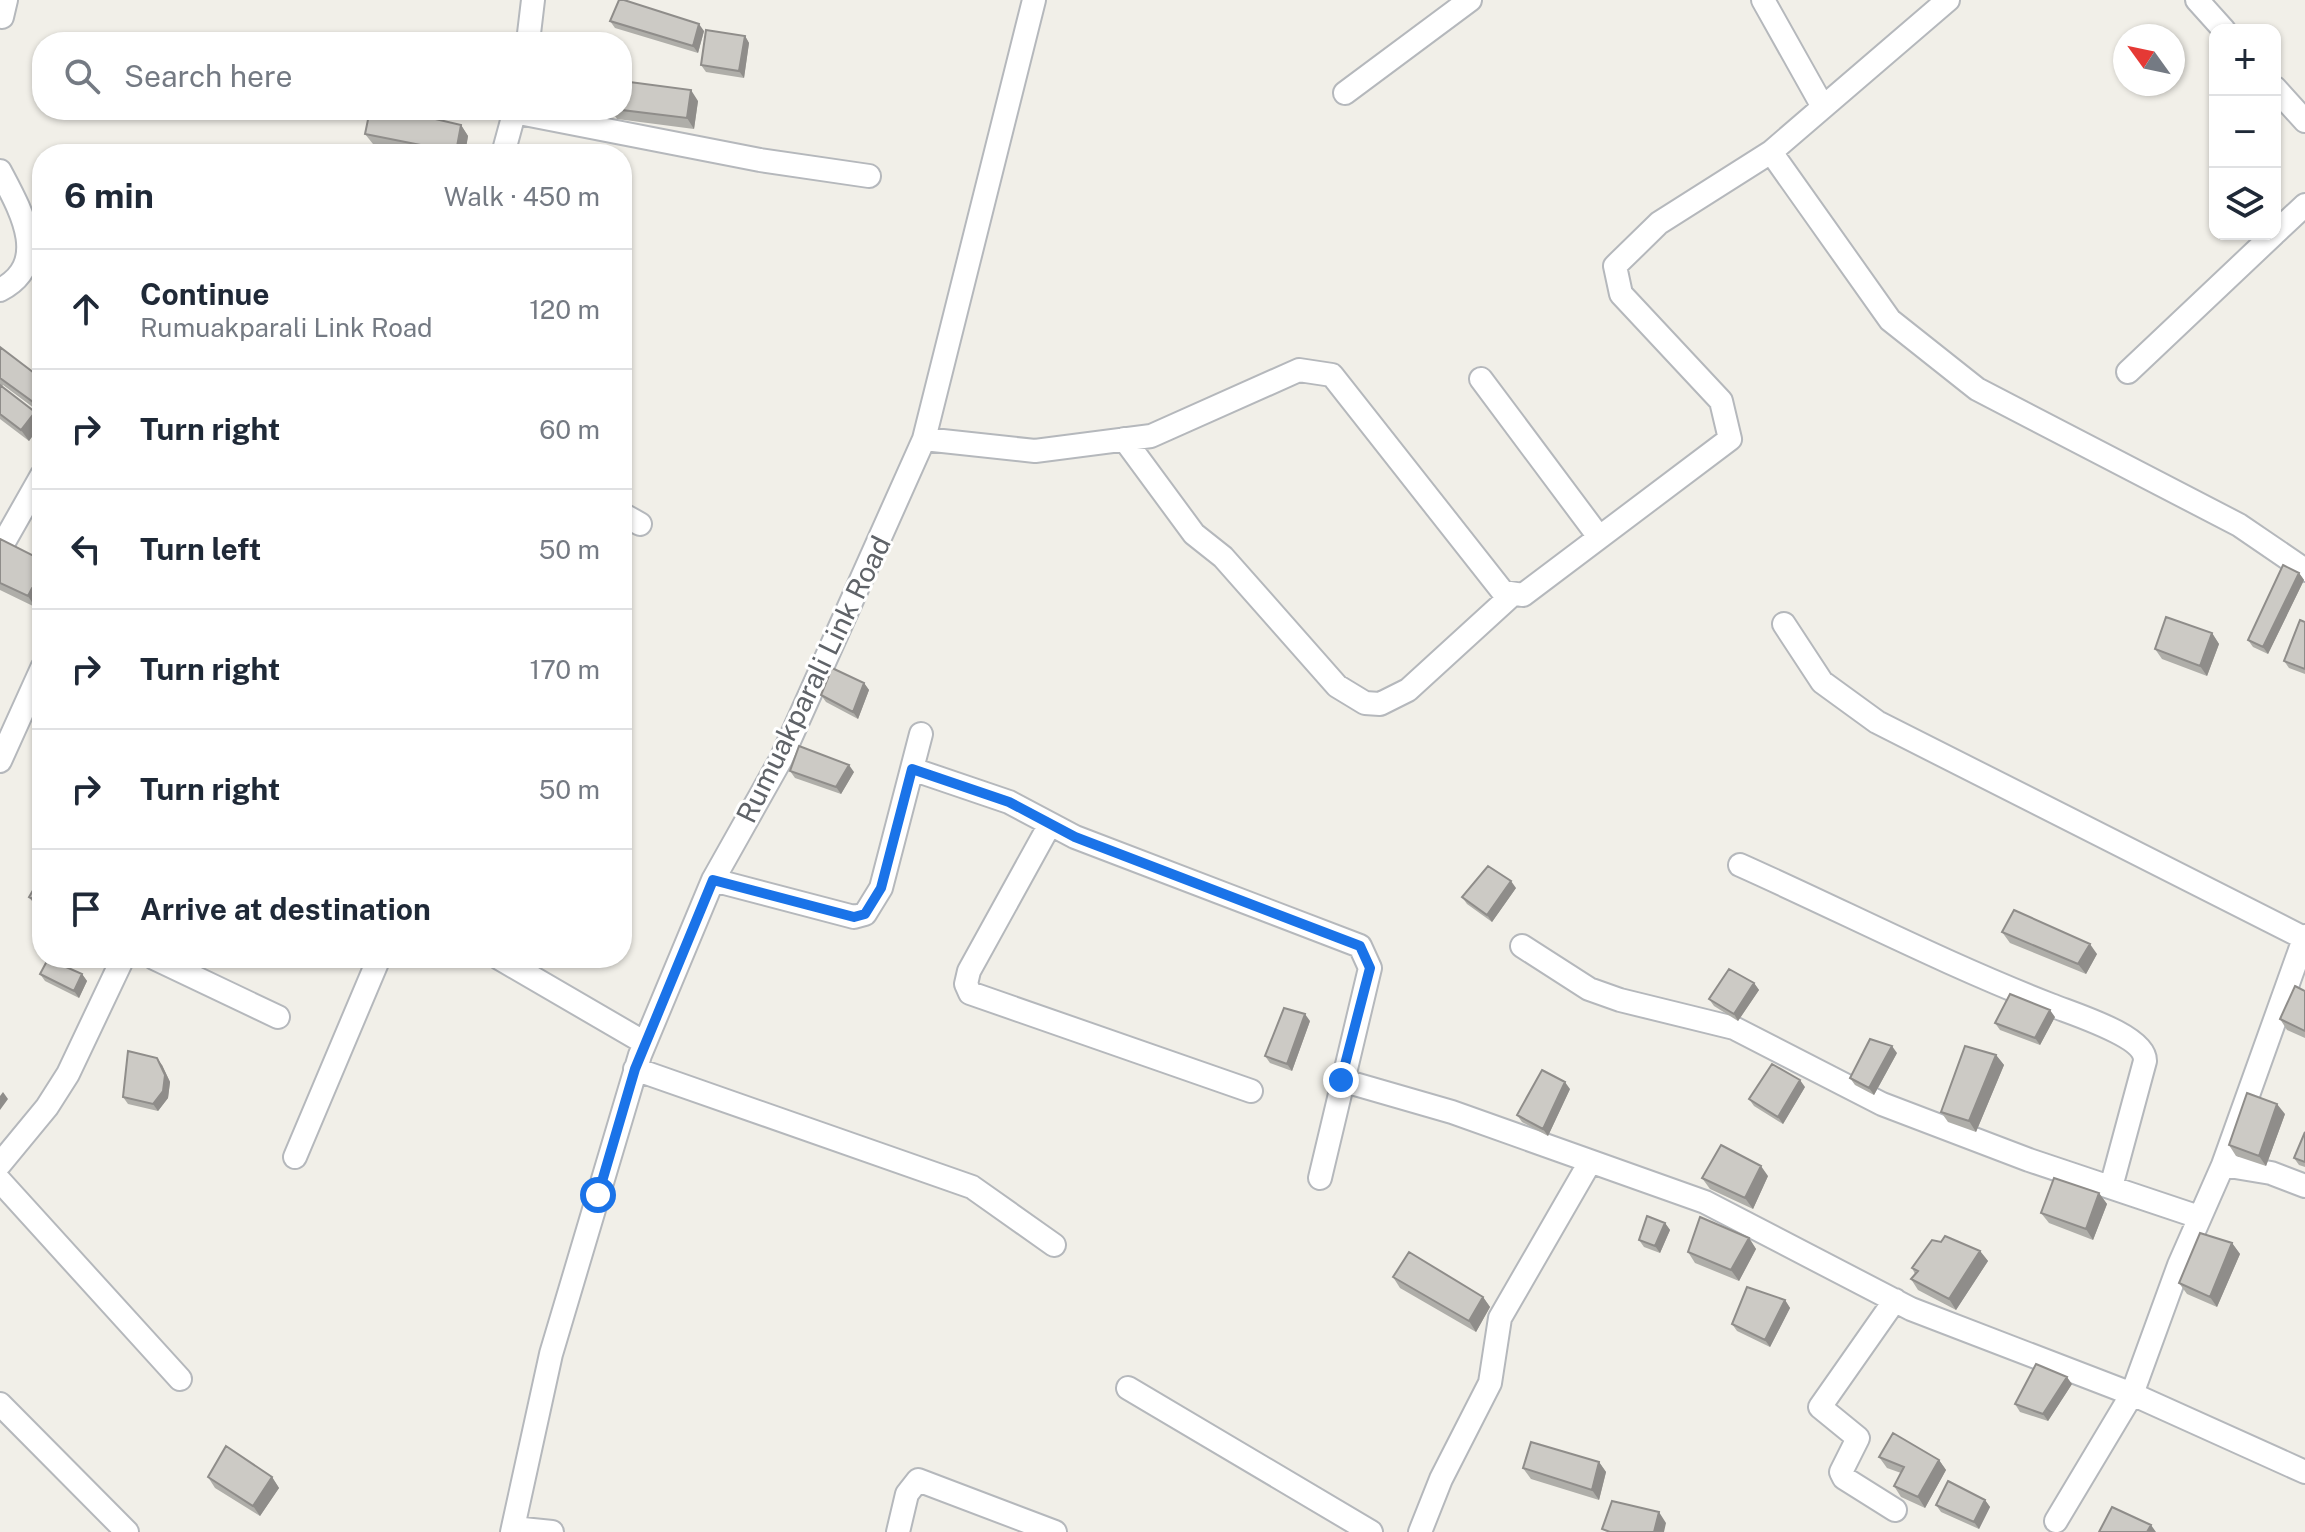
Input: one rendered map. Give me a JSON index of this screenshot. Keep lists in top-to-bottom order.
{
  "streets": {
    "street": ["Rumuakparali Link Road"]
  },
  "north": "top left",
  "page": {
    "map_buttons": ["+", "−"],
    "search": "Search here",
    "heading": ["6 min", "Walk · 450 m"],
    "list": [
      ["Continue", "Rumuakparali Link Road", "120 m"],
      ["Turn right", "60 m"],
      ["Turn left", "50 m"],
      ["Turn right", "170 m"],
      ["Turn right", "50 m"],
      "Arrive at destination"
    ]
  }
}
